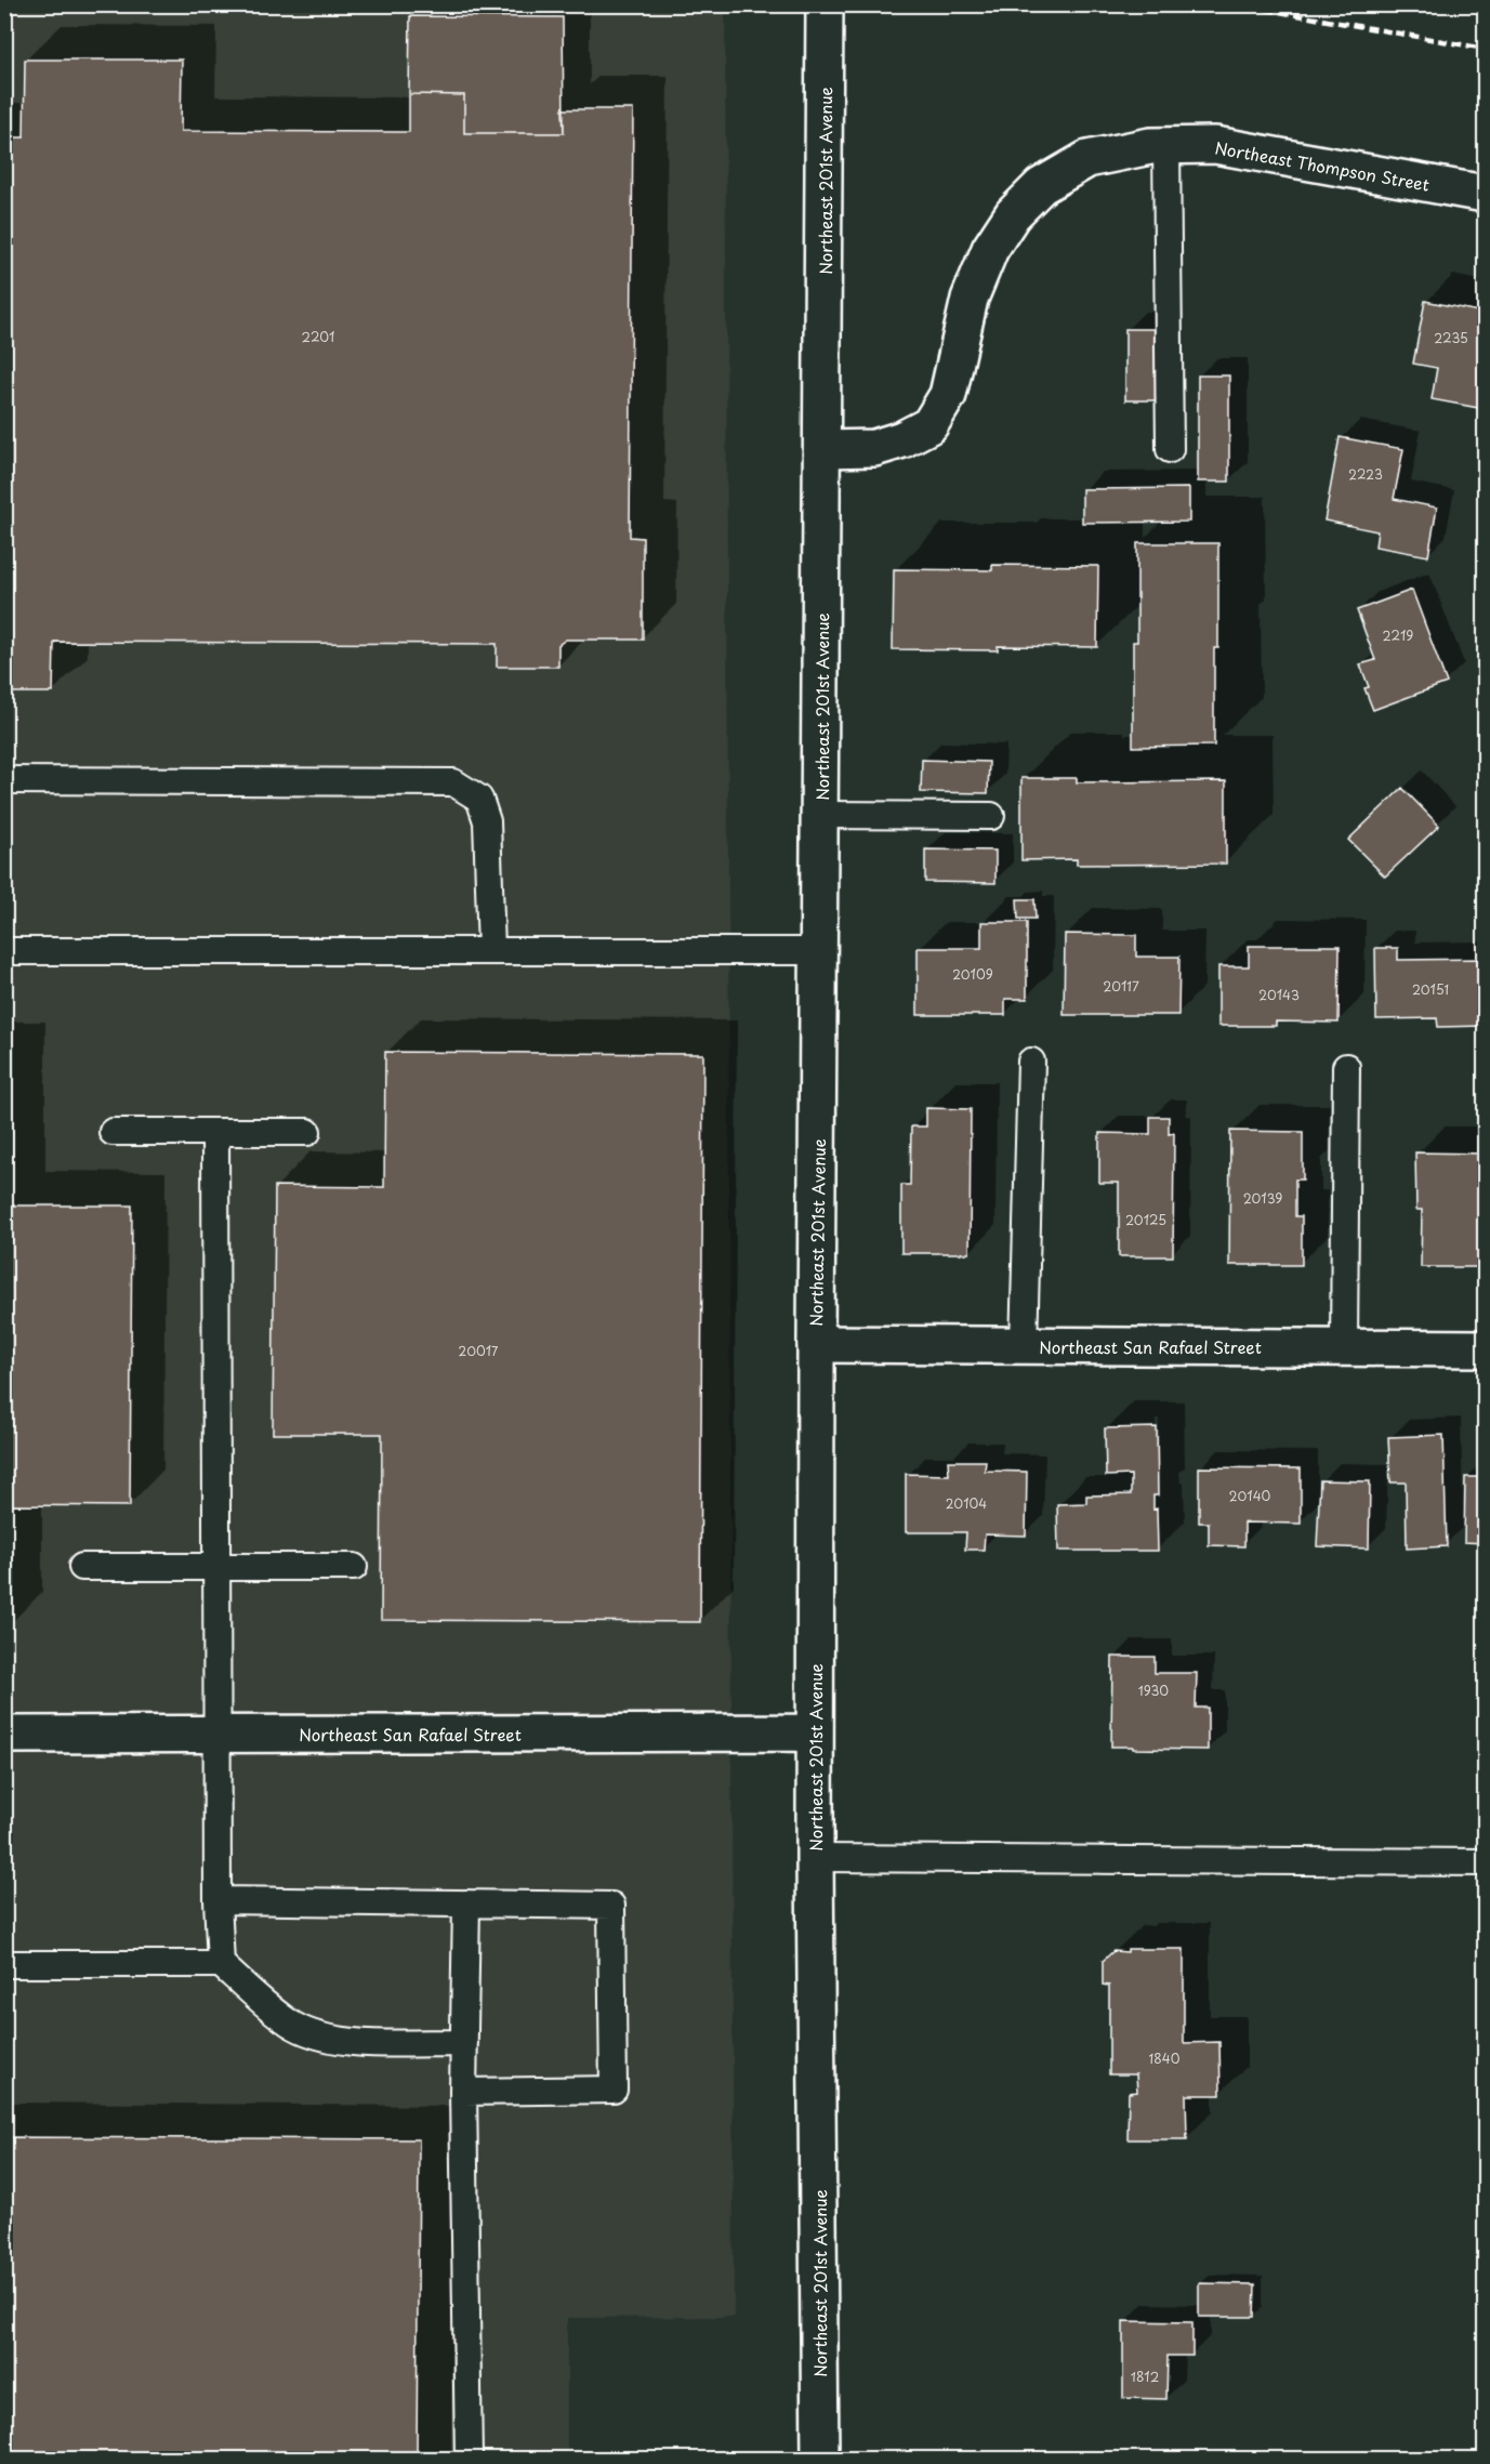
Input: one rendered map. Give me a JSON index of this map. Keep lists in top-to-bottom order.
{
  "streets": {
    "street": ["Northeast Thompson Street", "Northeast 201st Avenue", "Northeast San Rafael Street"]
  },
  "crossings": [
    ["Northeast Thompson Street", "Northeast 201st Avenue"],
    ["Northeast 201st Avenue", "Northeast San Rafael Street"]
  ],
  "house_numbers": [
    "2201",
    "2235",
    "2223",
    "2219",
    "20109",
    "20117",
    "20151",
    "20143",
    "20139",
    "20125",
    "20017",
    "20140",
    "20104",
    "1930",
    "1840",
    "1812"
  ]
}
